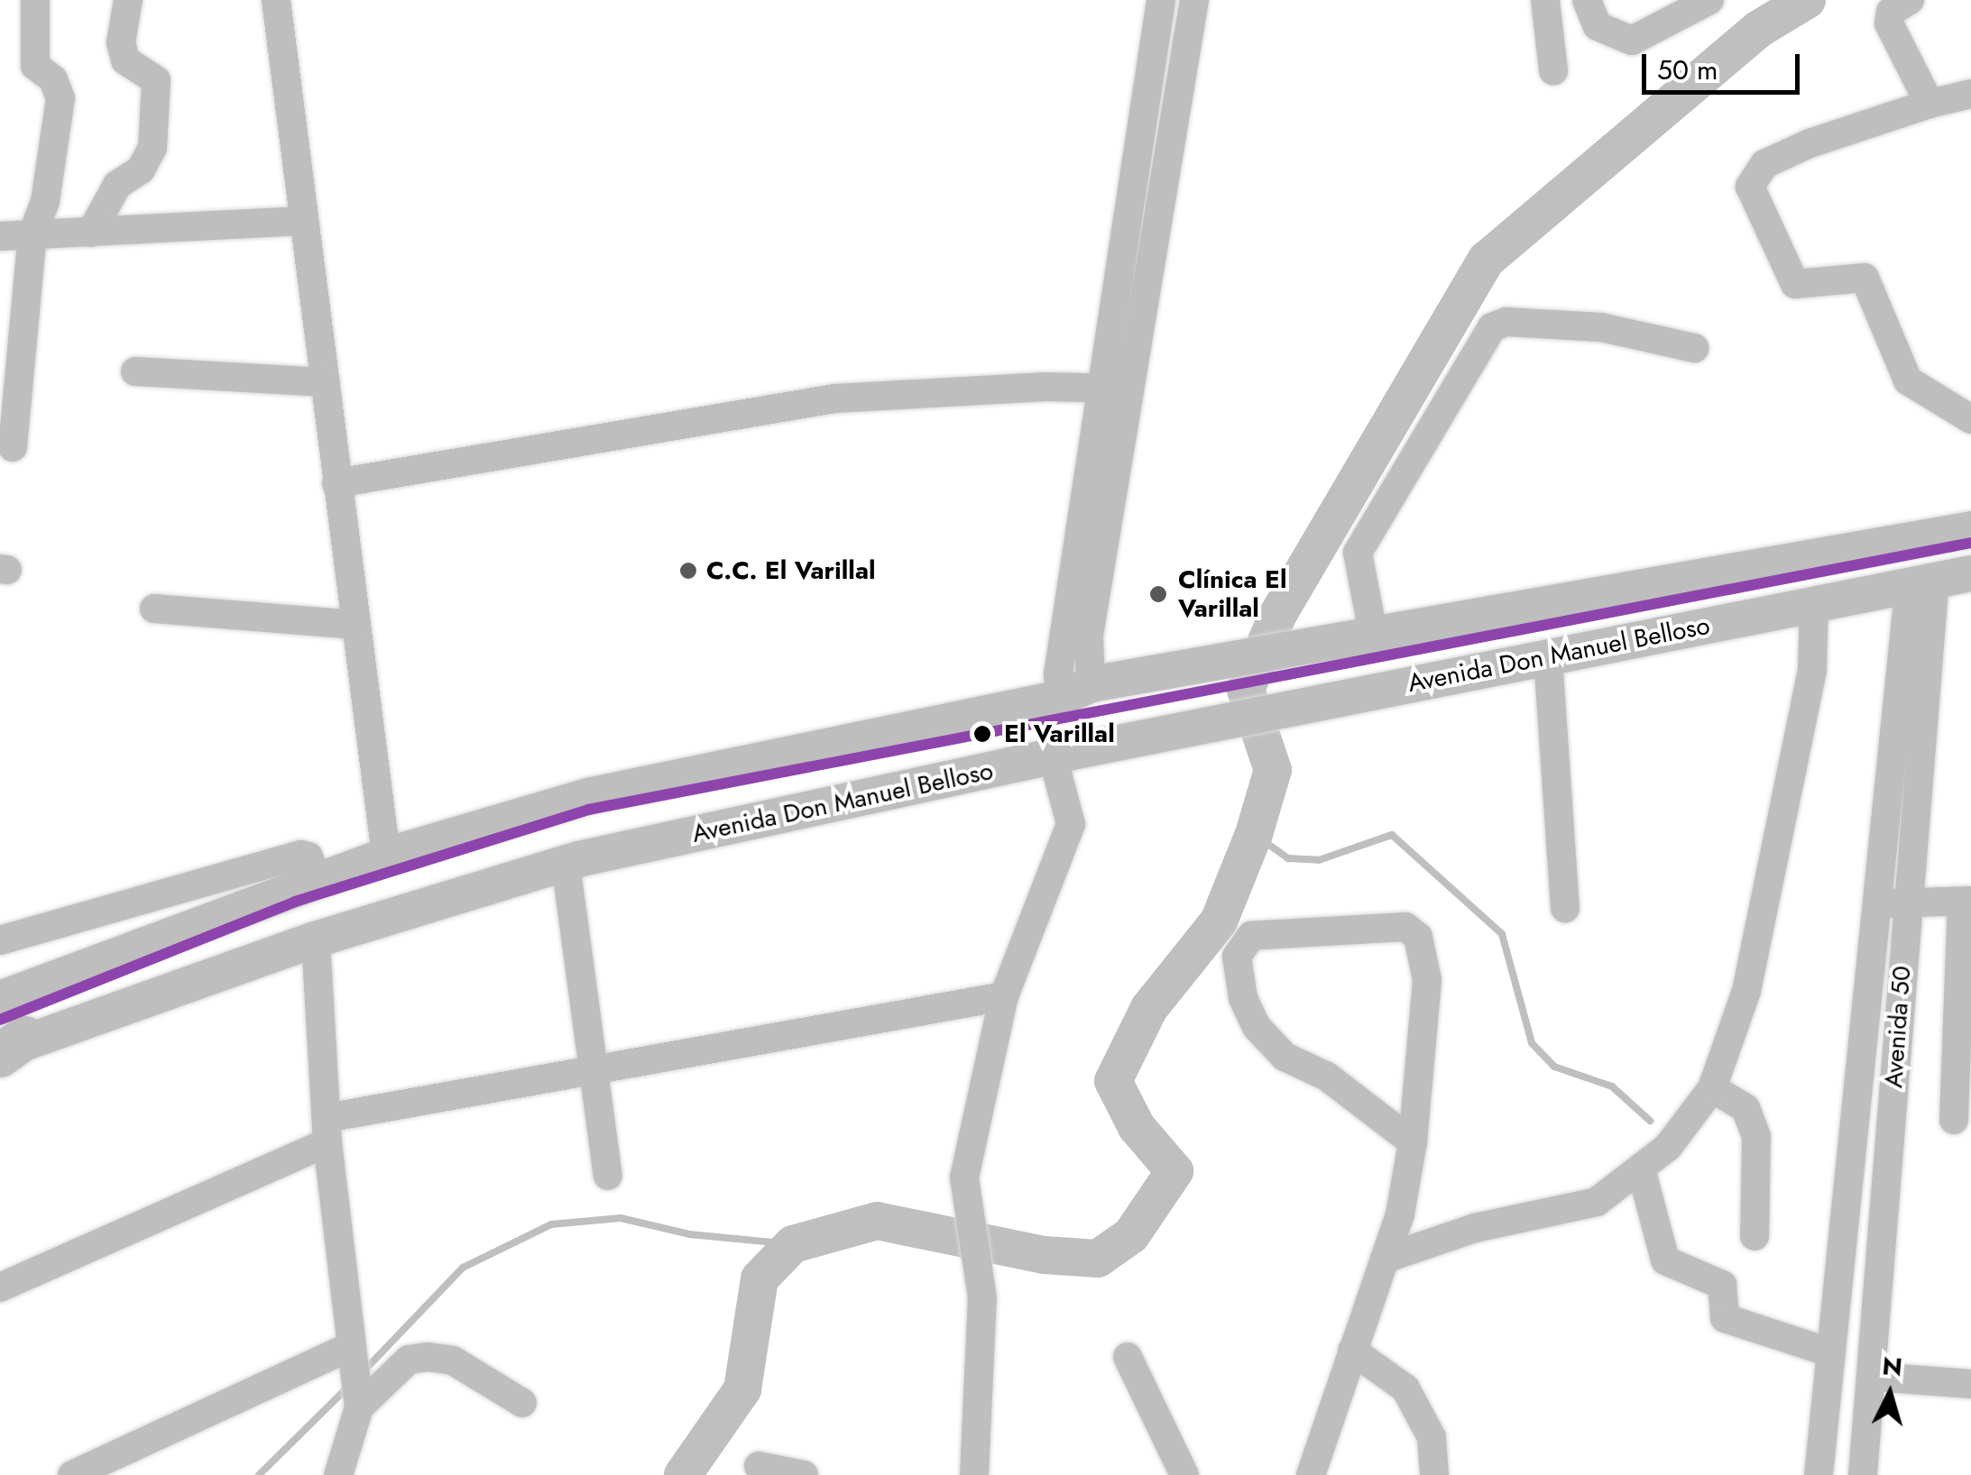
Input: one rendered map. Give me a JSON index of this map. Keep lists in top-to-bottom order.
{
  "streets": {
    "main road": ["Avenida Don Manuel Belloso"],
    "street": ["Avenida 50"]
  },
  "crossings": [
    ["Avenida Don Manuel Belloso", "Avenida 50"]
  ],
  "places": ["C.C. El Varillal", "Clínica El Varillal", "El Varillal"],
  "scale_bar": "50 m",
  "north": "top"
}
